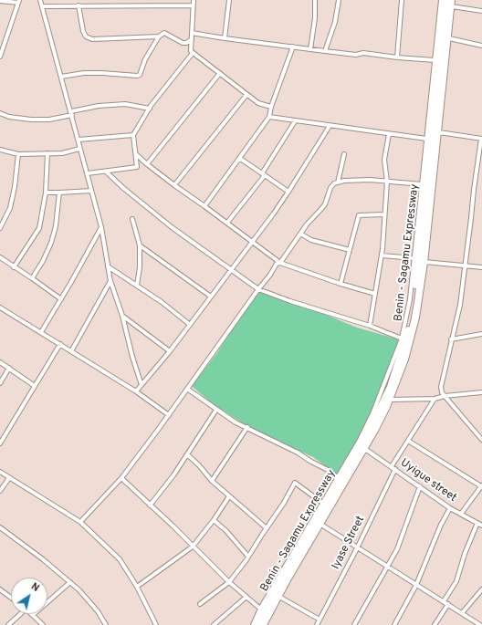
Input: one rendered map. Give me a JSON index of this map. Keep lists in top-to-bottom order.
{
  "streets": {
    "highway": ["Benin - Sagamu Expressway"],
    "street": ["Uyigue street", "Iyase Street"]
  },
  "crossings": [
    ["Uyigue street", "Iyase Street"]
  ],
  "north": "top right"
}
